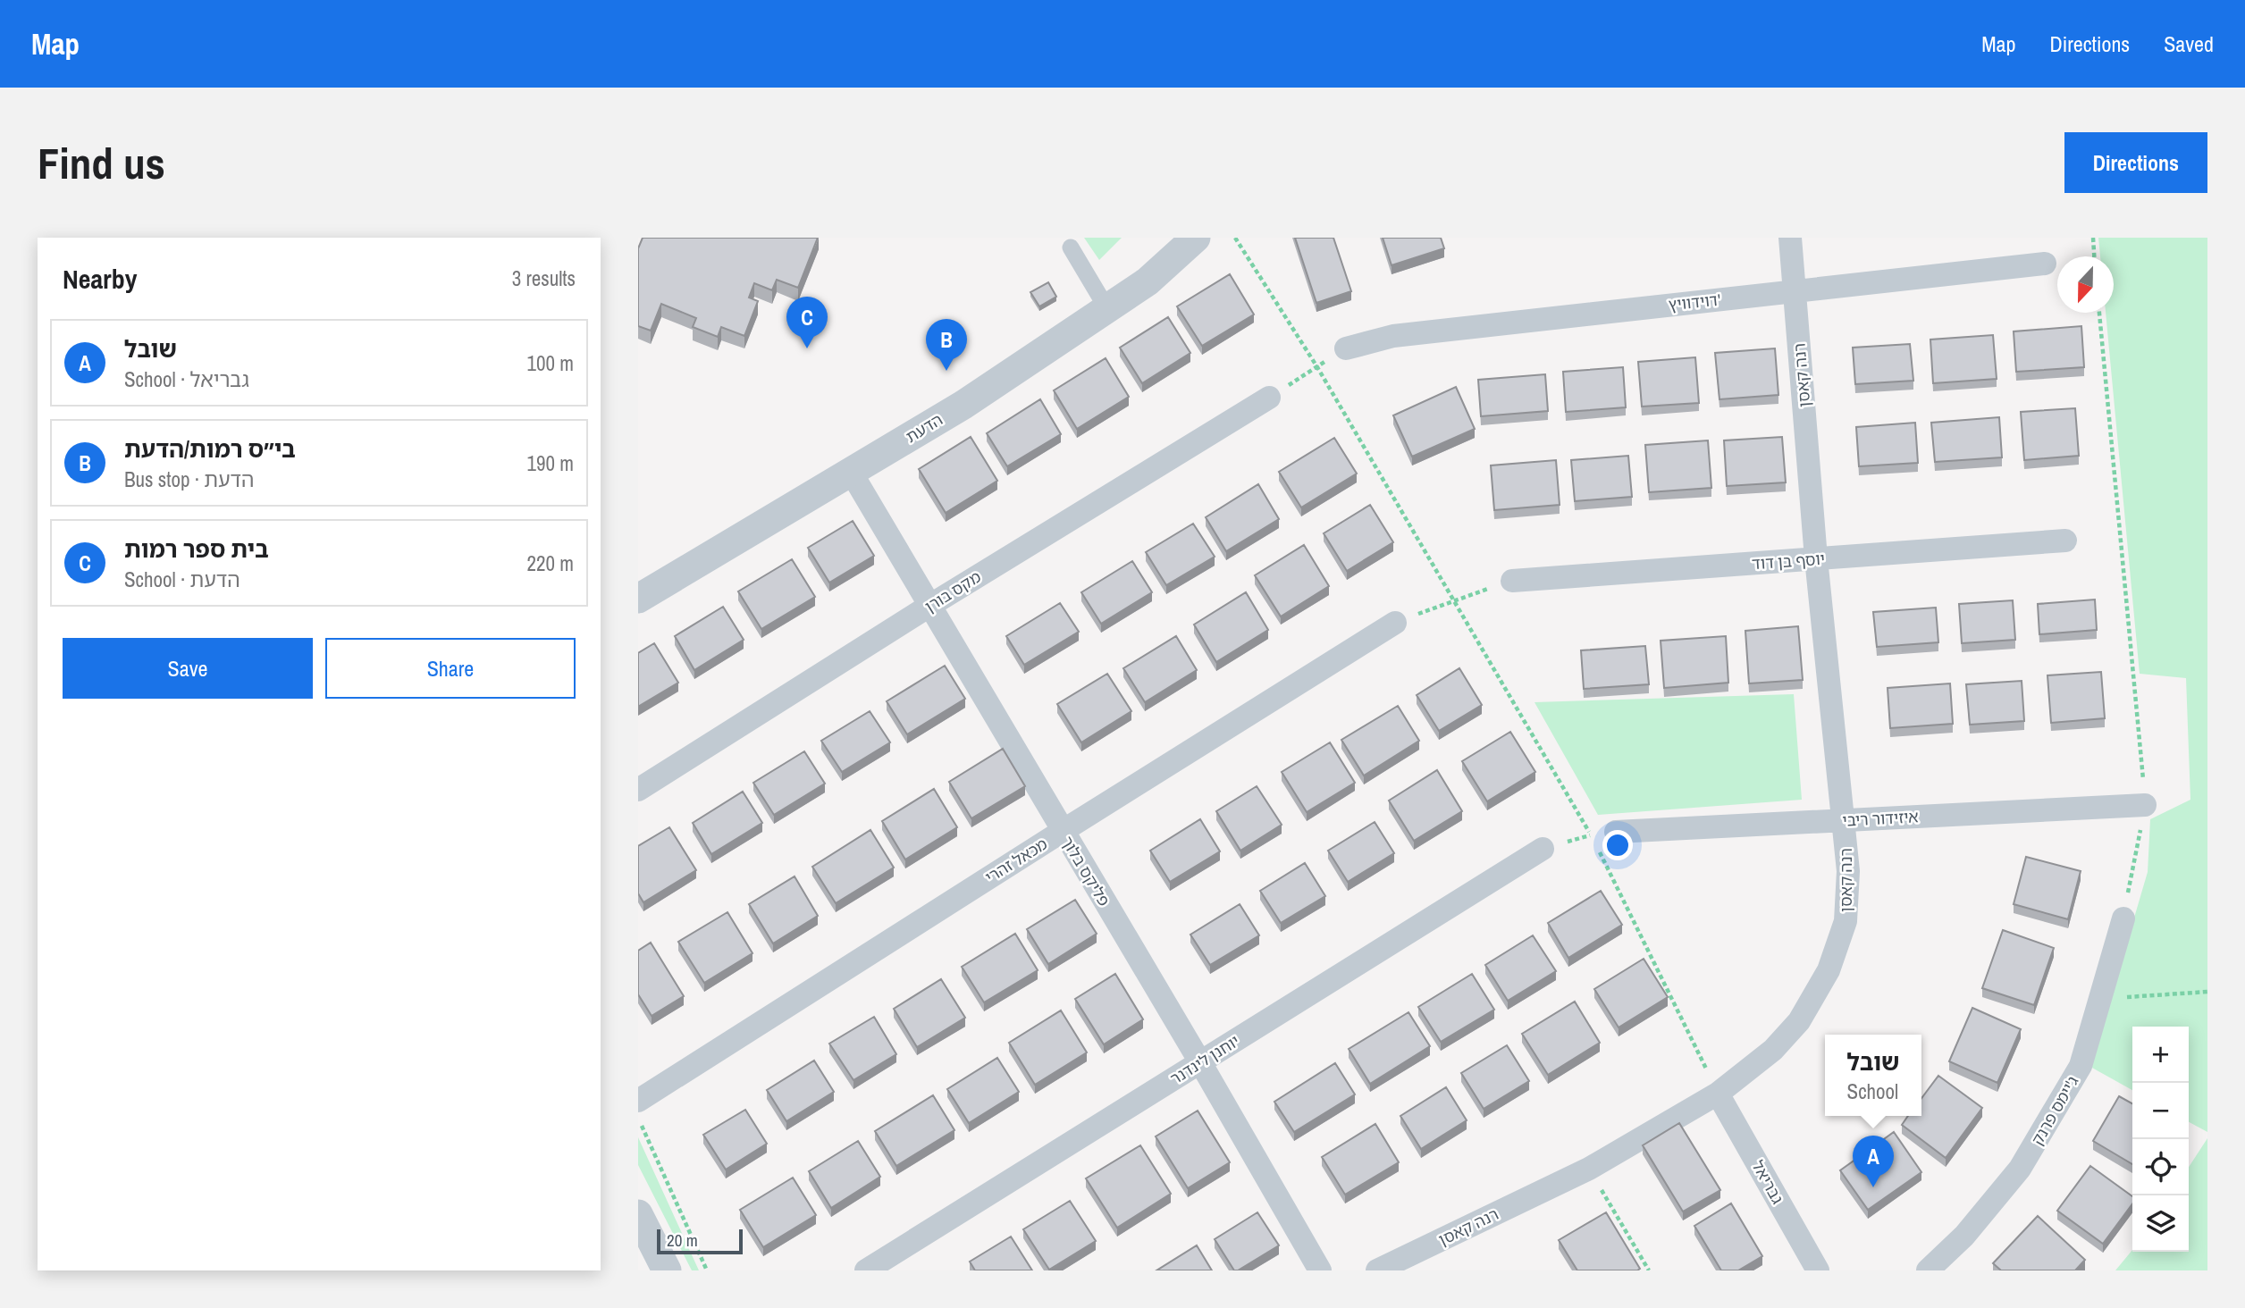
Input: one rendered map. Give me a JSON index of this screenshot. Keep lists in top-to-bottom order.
{
  "streets": {
    "street": [
      "דוידוויץ'",
      "רנה קאסן",
      "הדעת",
      "יוסף בן דוד",
      "מקס בורן",
      "איזידור ריבי",
      "מכאל זהרי",
      "פליקס בלוך",
      "יוחנן לינדנר",
      "ג'יימס פרנק",
      "גבריאל"
    ]
  },
  "crossings": [
    ["דוידוויץ'", "רנה קאסן"],
    ["רנה קאסן", "יוסף בן דוד"],
    ["רנה קאסן", "איזידור ריבי"],
    ["רנה קאסן", "גבריאל"],
    ["הדעת", "פליקס בלוך"],
    ["מקס בורן", "פליקס בלוך"],
    ["מכאל זהרי", "פליקס בלוך"],
    ["פליקס בלוך", "יוחנן לינדנר"]
  ],
  "scale_bar": "20 m",
  "north": "bottom",
  "page": {
    "header": "Map",
    "nav": ["Map", "Directions", "Saved"],
    "buttons": [
      "Directions",
      ["Save", "Share"]
    ],
    "title": "Find us",
    "heading": ["Nearby", "3 results"],
    "pins": ["C", "B", "A"],
    "list": [
      {
        "mark": "A",
        "name": "שובל",
        "note": "School · גבריאל",
        "value": "100 m"
      },
      {
        "mark": "B",
        "name": "בי״ס רמות/הדעת",
        "note": "Bus stop · הדעת",
        "value": "190 m"
      },
      {
        "mark": "C",
        "name": "בית ספר רמות",
        "note": "School · הדעת",
        "value": "220 m"
      }
    ],
    "map_buttons": ["+", "−"],
    "popup": ["שובל", "School"],
    "scale": "20 m"
  }
}
